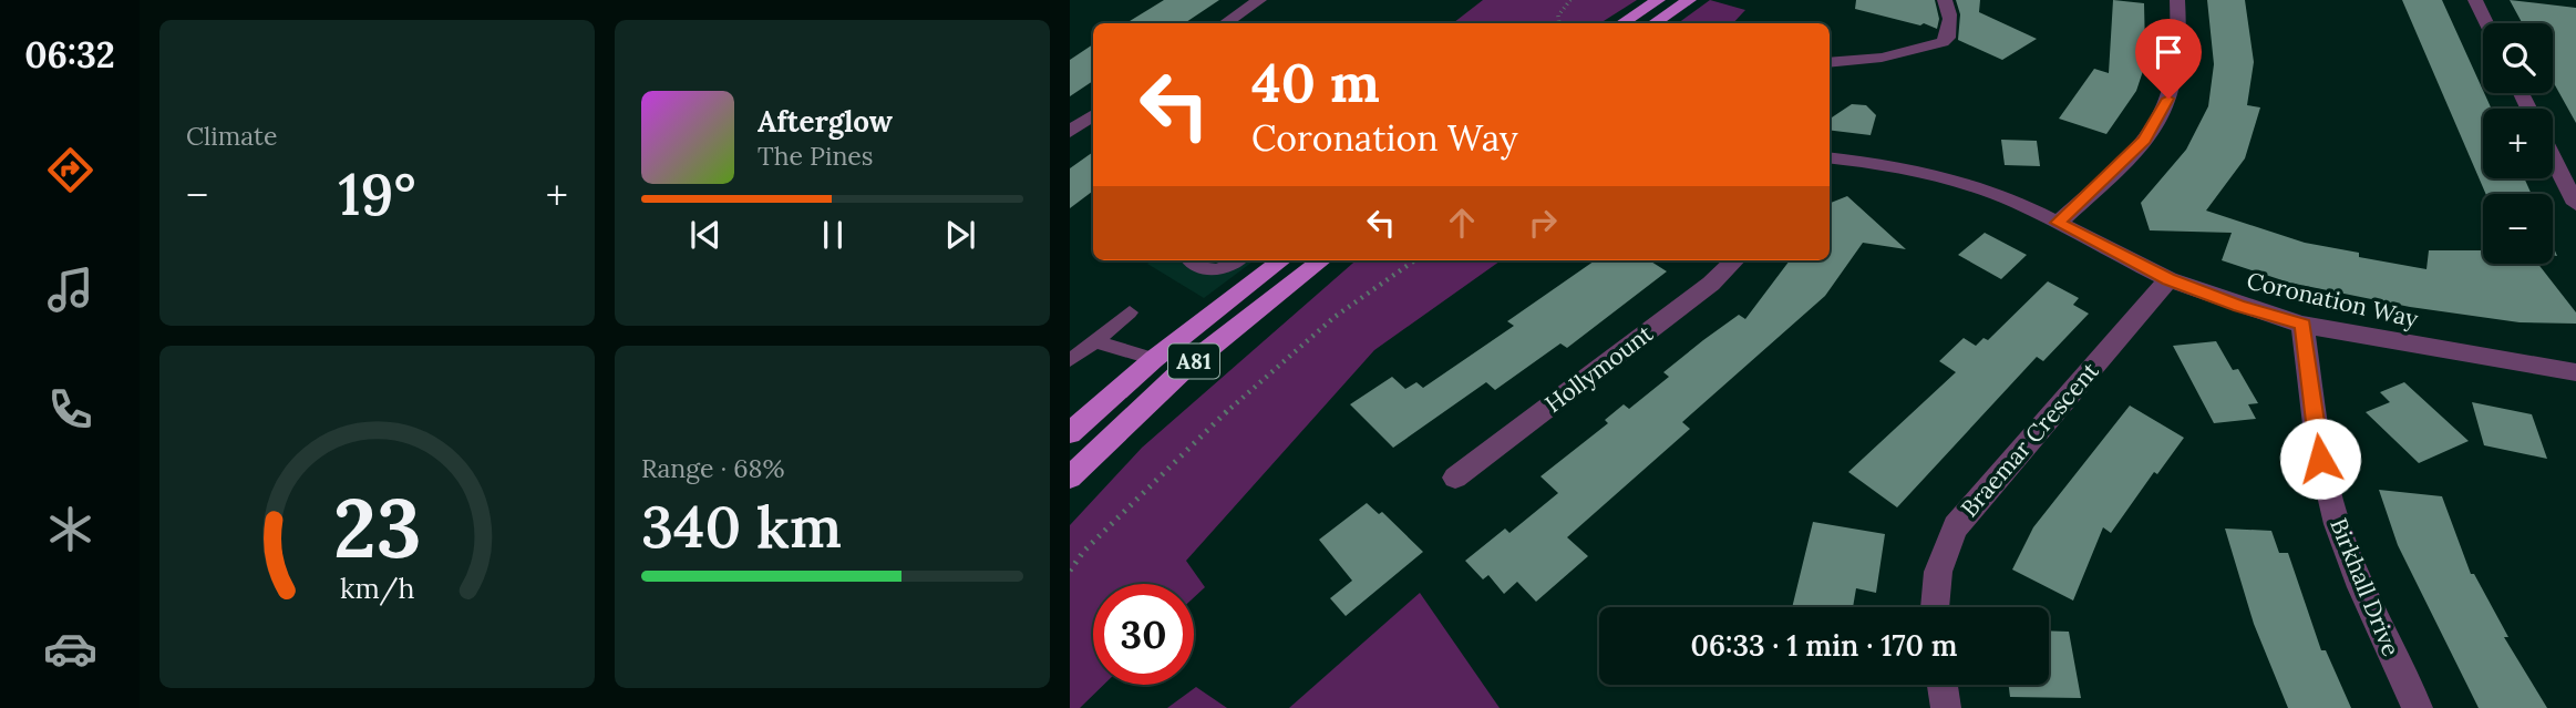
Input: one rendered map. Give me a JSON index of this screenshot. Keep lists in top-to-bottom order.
{
  "streets": {
    "main road": ["A81"],
    "street": [
      "Coronation Way",
      "Hollymount",
      "Braemar Crescent",
      "Birkhall Drive"
    ]
  },
  "crossings": [
    ["Coronation Way", "Braemar Crescent"],
    ["Coronation Way", "Birkhall Drive"]
  ],
  "page": {
    "tabs": "06:32",
    "tile": [
      "Climate",
      ["Range · 68%", "340 km"]
    ],
    "map_buttons": ["+", "−"],
    "turn": ["40 m", "Coronation Way"],
    "song": ["Afterglow", "The Pines"],
    "heat": ["−", "19°", "+"],
    "limit": "30",
    "trip": "06:33 · 1 min · 170 m",
    "gauge": ["23", "km/h"]
  }
}
